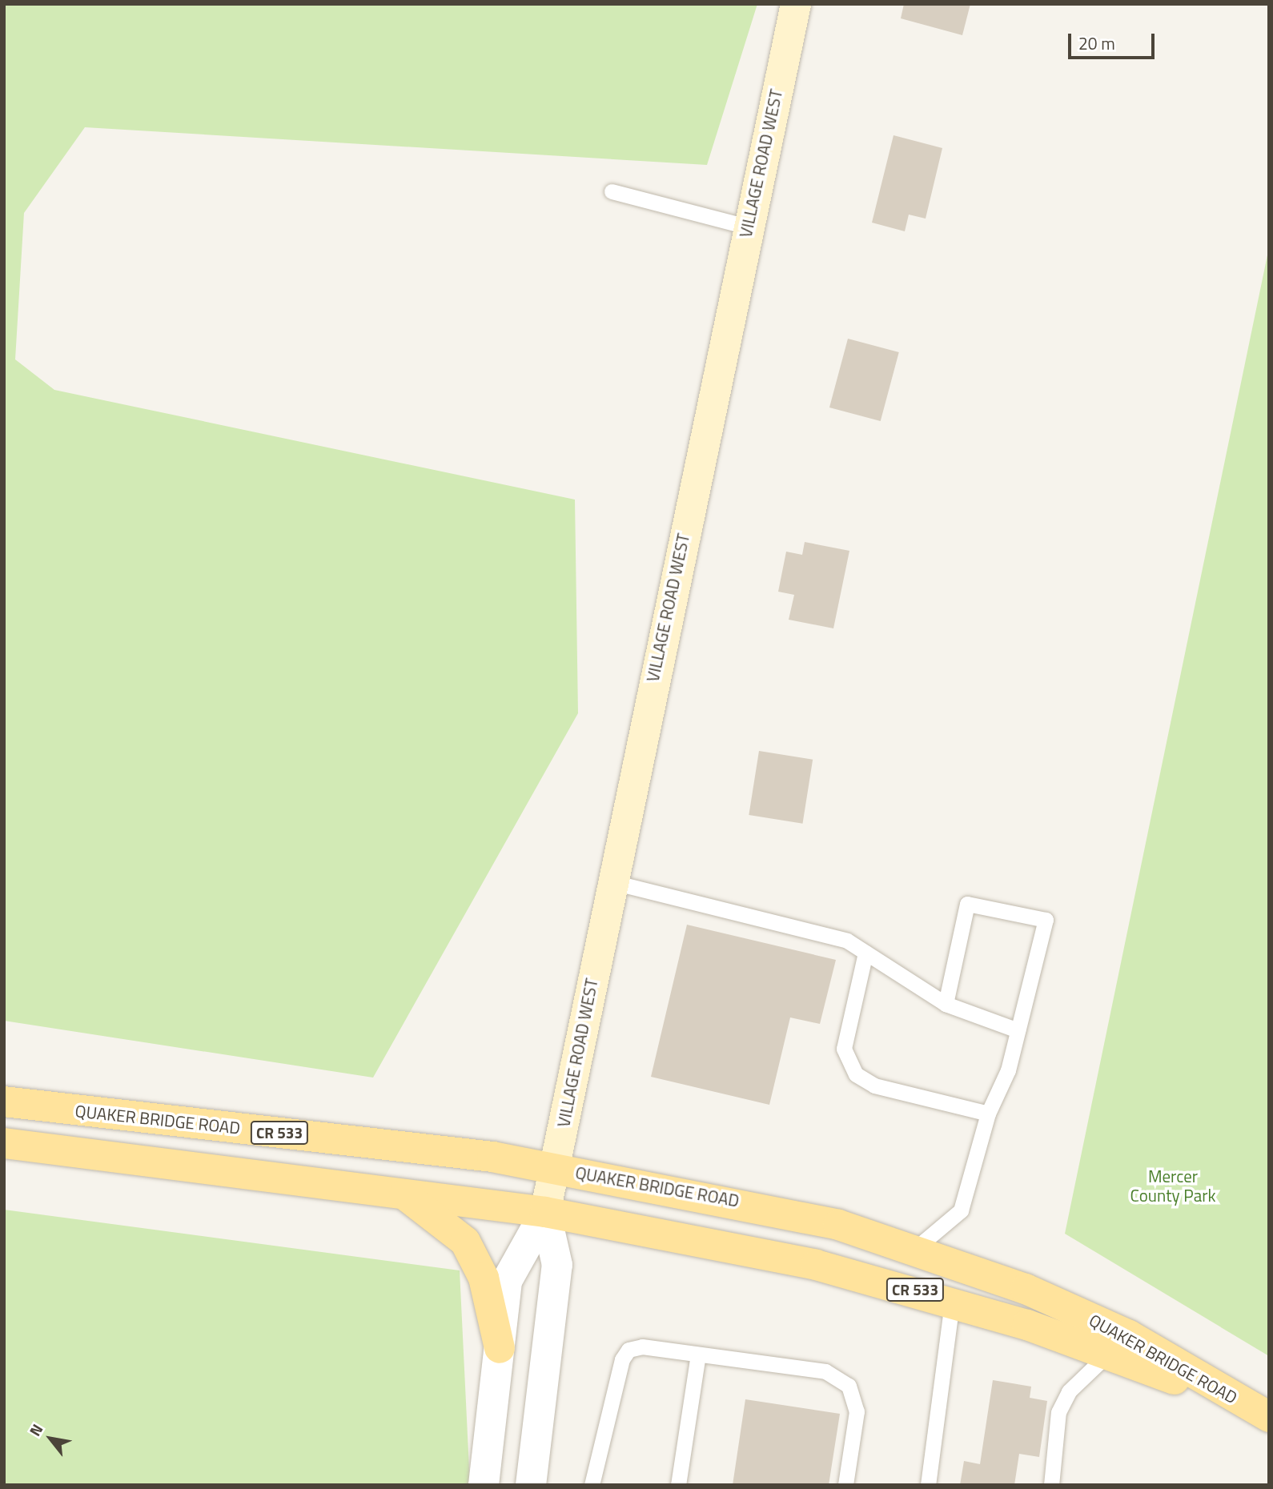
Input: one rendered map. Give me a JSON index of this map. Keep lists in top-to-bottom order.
{
  "streets": {
    "main road": ["VILLAGE ROAD WEST", "QUAKER BRIDGE ROAD", "CR 533"]
  },
  "crossings": [
    ["VILLAGE ROAD WEST", "QUAKER BRIDGE ROAD"]
  ],
  "parks": ["Mercer County Park"],
  "scale_bar": "20 m",
  "north": "top left"
}
